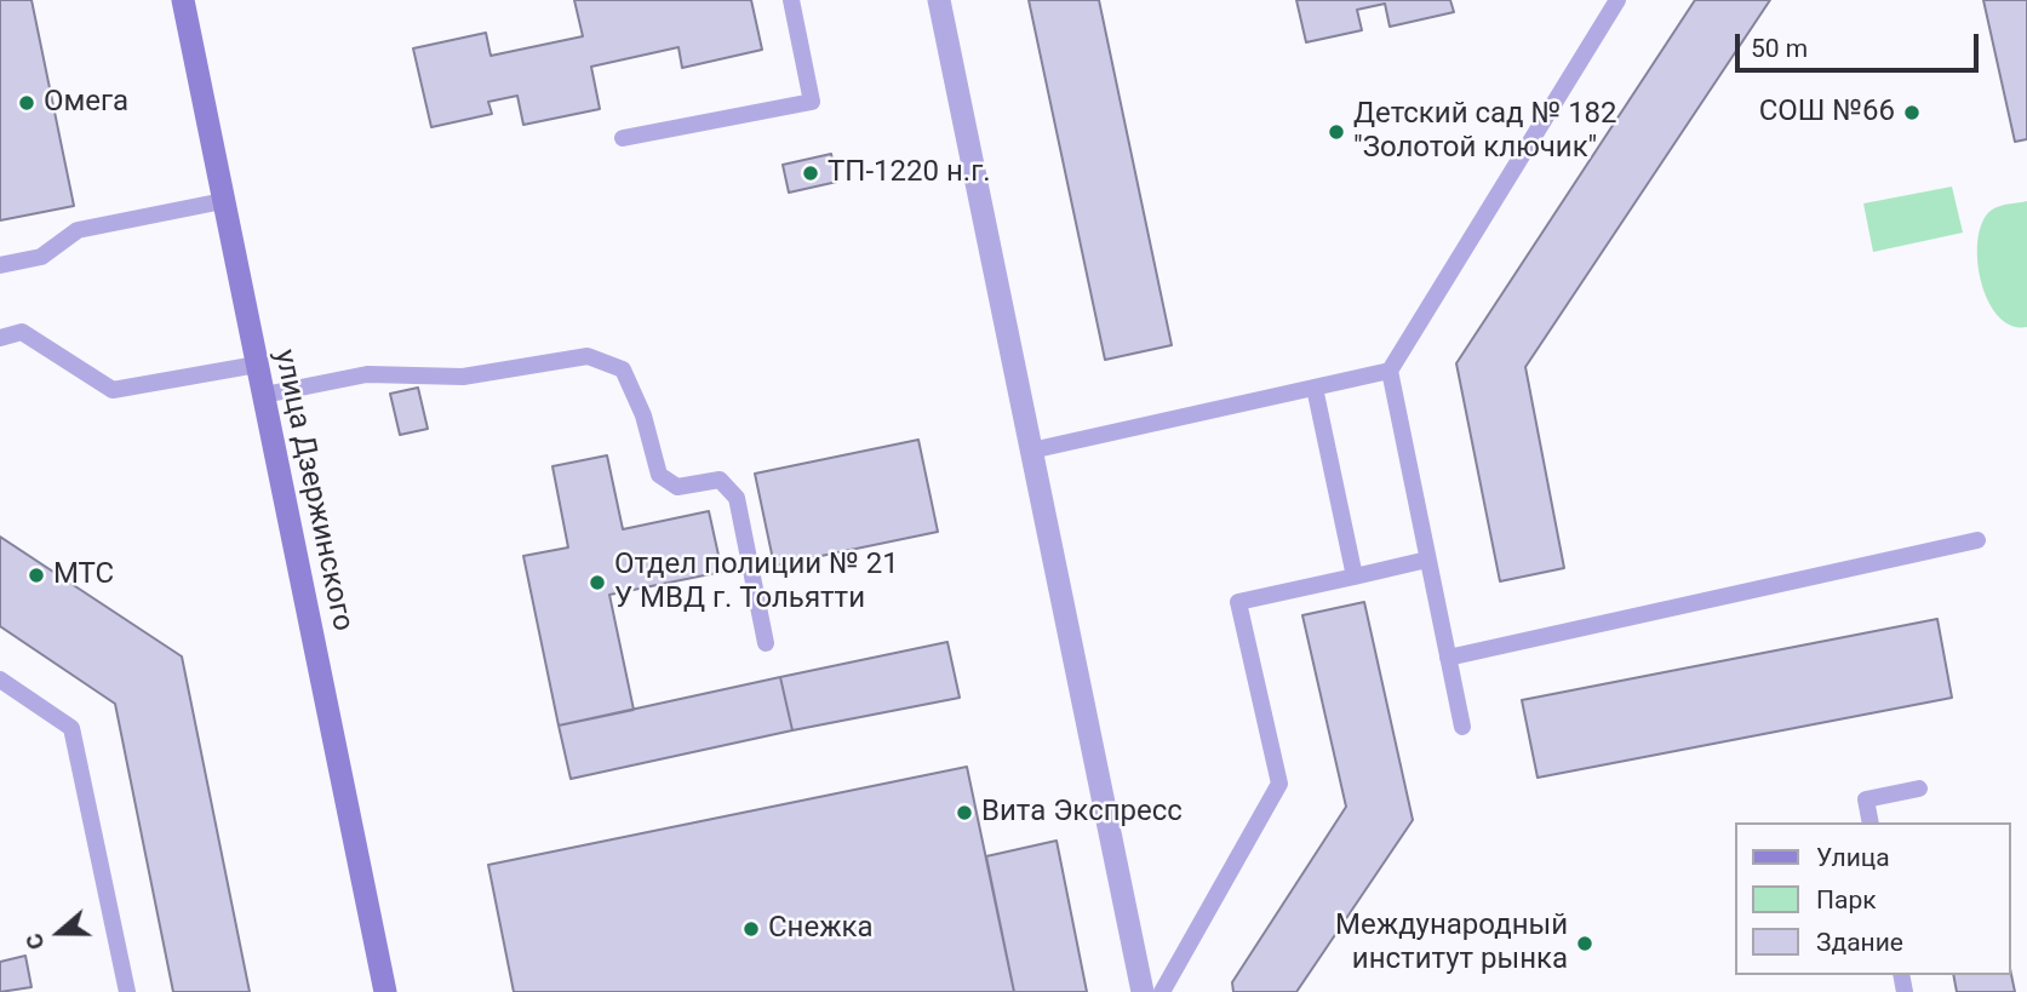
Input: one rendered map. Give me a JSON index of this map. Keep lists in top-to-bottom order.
{
  "streets": {
    "main road": ["улица Дзержинского"]
  },
  "places": [
    "Омега",
    "СОШ №66",
    "Детский сад № 182 \"Золотой ключик\"",
    "ТП-1220 н.г.",
    "МТС",
    "Отдел полиции № 21 У МВД г. Тольятти",
    "Вита Экспресс",
    "Снежка",
    "Международный институт рынка"
  ],
  "legend": ["Улица", "Парк", "Здание"],
  "scale_bar": "50 m",
  "north": "left"
}
